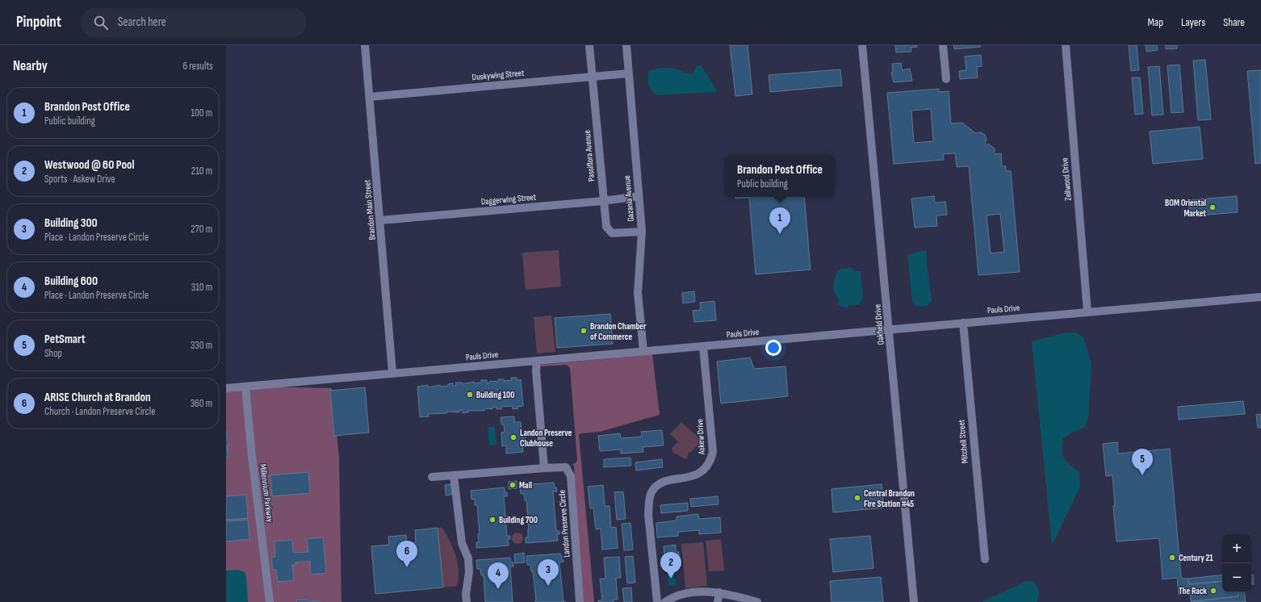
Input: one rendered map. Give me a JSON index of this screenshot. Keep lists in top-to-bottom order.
{
  "streets": {
    "street": [
      "Duskywing Street",
      "Passiflora Avenue",
      "Zellwood Drive",
      "Gazania Avenue",
      "Daggerwing Street",
      "Brandon Main Street",
      "Pauls Drive",
      "Oakfield Drive",
      "Askew Drive",
      "Mitchell Street",
      "Millennium Parkway",
      "Landon Preserve Circle"
    ]
  },
  "crossings": [
    ["Duskywing Street", "Passiflora Avenue"],
    ["Duskywing Street", "Gazania Avenue"],
    ["Duskywing Street", "Brandon Main Street"],
    ["Passiflora Avenue", "Gazania Avenue"],
    ["Passiflora Avenue", "Daggerwing Street"],
    ["Zellwood Drive", "Pauls Drive"],
    ["Gazania Avenue", "Daggerwing Street"],
    ["Gazania Avenue", "Pauls Drive"],
    ["Daggerwing Street", "Brandon Main Street"],
    ["Brandon Main Street", "Pauls Drive"],
    ["Pauls Drive", "Oakfield Drive"],
    ["Pauls Drive", "Askew Drive"],
    ["Pauls Drive", "Mitchell Street"],
    ["Pauls Drive", "Millennium Parkway"]
  ],
  "places": [
    "BOM Oriental Market",
    "Brandon Chamber of Commerce",
    "Building 100",
    "Landon Preserve Clubhouse",
    "Mail",
    "Central Brandon Fire Station #45",
    "Building 700",
    "Century 21",
    "The Rack"
  ],
  "page": {
    "header": "Pinpoint",
    "search": "Search here",
    "nav": ["Map", "Layers", "Share"],
    "heading": ["Nearby", "6 results"],
    "list": [
      {
        "mark": "1",
        "name": "Brandon Post Office",
        "note": "Public building",
        "value": "100 m"
      },
      {
        "mark": "2",
        "name": "Westwood @ 60 Pool",
        "note": "Sports · Askew Drive",
        "value": "210 m"
      },
      {
        "mark": "3",
        "name": "Building 300",
        "note": "Place · Landon Preserve Circle",
        "value": "270 m"
      },
      {
        "mark": "4",
        "name": "Building 600",
        "note": "Place · Landon Preserve Circle",
        "value": "310 m"
      },
      {
        "mark": "5",
        "name": "PetSmart",
        "note": "Shop",
        "value": "330 m"
      },
      {
        "mark": "6",
        "name": "ARISE Church at Brandon",
        "note": "Church · Landon Preserve Circle",
        "value": "360 m"
      }
    ],
    "popup": ["Brandon Post Office", "Public building"],
    "pins": [
      "1",
      "5",
      "6",
      "2",
      "3",
      "4"
    ],
    "map_buttons": ["+", "−"]
  }
}
